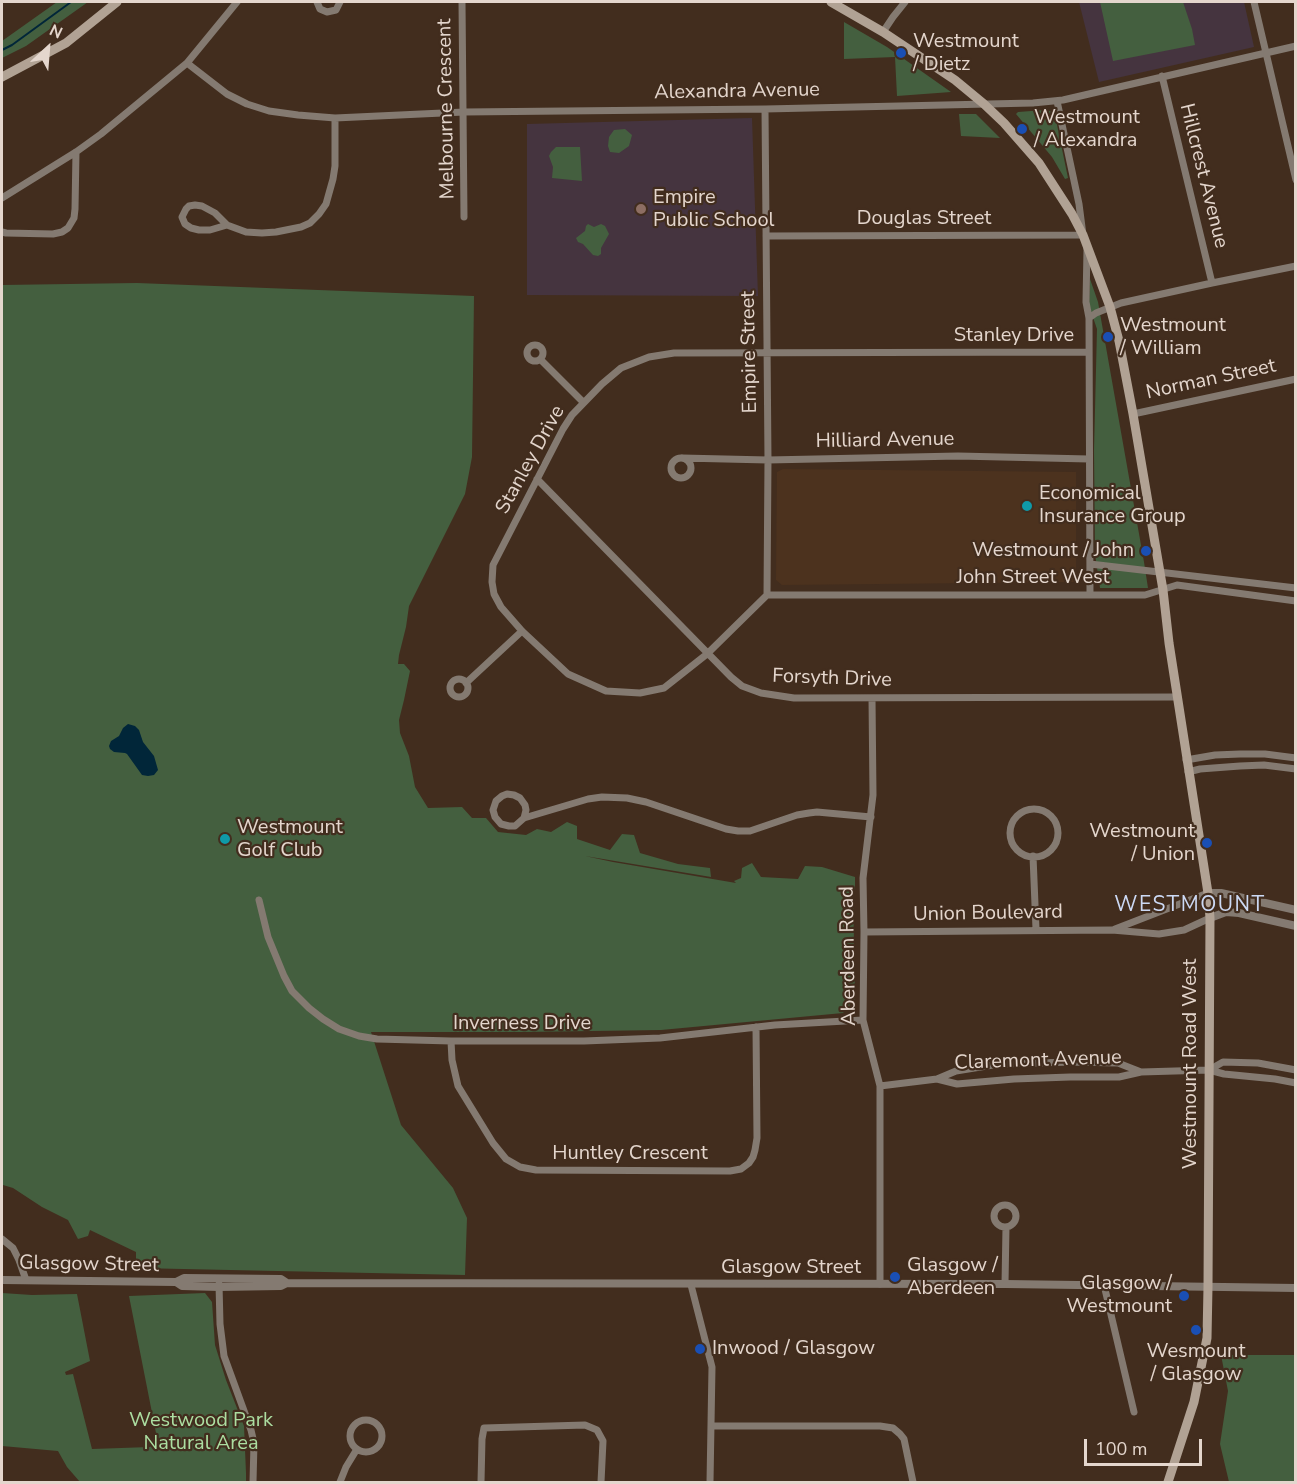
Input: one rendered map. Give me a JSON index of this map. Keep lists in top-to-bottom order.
{
  "streets": {
    "main road": ["Westmount Road West"],
    "street": [
      "Alexandra Avenue",
      "Melbourne Crescent",
      "Hillcrest Avenue",
      "Douglas Street",
      "Stanley Drive",
      "Empire Street",
      "Norman Street",
      "Hilliard Avenue",
      "John Street West",
      "Forsyth Drive",
      "Union Boulevard",
      "Aberdeen Road",
      "Inverness Drive",
      "Claremont Avenue",
      "Huntley Crescent",
      "Glasgow Street"
    ]
  },
  "crossings": [
    ["Alexandra Avenue", "Melbourne Crescent"],
    ["Alexandra Avenue", "Hillcrest Avenue"],
    ["Alexandra Avenue", "Empire Street"],
    ["Alexandra Avenue", "Westmount Road West"],
    ["Douglas Street", "Empire Street"],
    ["Douglas Street", "Westmount Road West"],
    ["Stanley Drive", "Empire Street"],
    ["Stanley Drive", "John Street West"],
    ["Stanley Drive", "Forsyth Drive"],
    ["Empire Street", "Hilliard Avenue"],
    ["Empire Street", "John Street West"],
    ["Norman Street", "Westmount Road West"],
    ["John Street West", "Westmount Road West"],
    ["Forsyth Drive", "Aberdeen Road"],
    ["Forsyth Drive", "Westmount Road West"],
    ["Union Boulevard", "Aberdeen Road"],
    ["Union Boulevard", "Westmount Road West"],
    ["Aberdeen Road", "Inverness Drive"],
    ["Aberdeen Road", "Claremont Avenue"],
    ["Aberdeen Road", "Glasgow Street"],
    ["Inverness Drive", "Huntley Crescent"],
    ["Claremont Avenue", "Westmount Road West"],
    ["Westmount Road West", "Glasgow Street"]
  ],
  "districts": ["WESTMOUNT"],
  "parks": ["Westwood Park Natural Area"],
  "places": [
    "Westmount / Dietz",
    "Westmount / Alexandra",
    "Empire Public School",
    "Westmount / William",
    "Economical Insurance Group",
    "Westmount / John",
    "Westmount Golf Club",
    "Westmount / Union",
    "Glasgow / Aberdeen",
    "Glasgow / Westmount",
    "Wesmount / Glasgow",
    "Inwood / Glasgow"
  ],
  "scale_bar": "100 m",
  "north": "top right"
}
